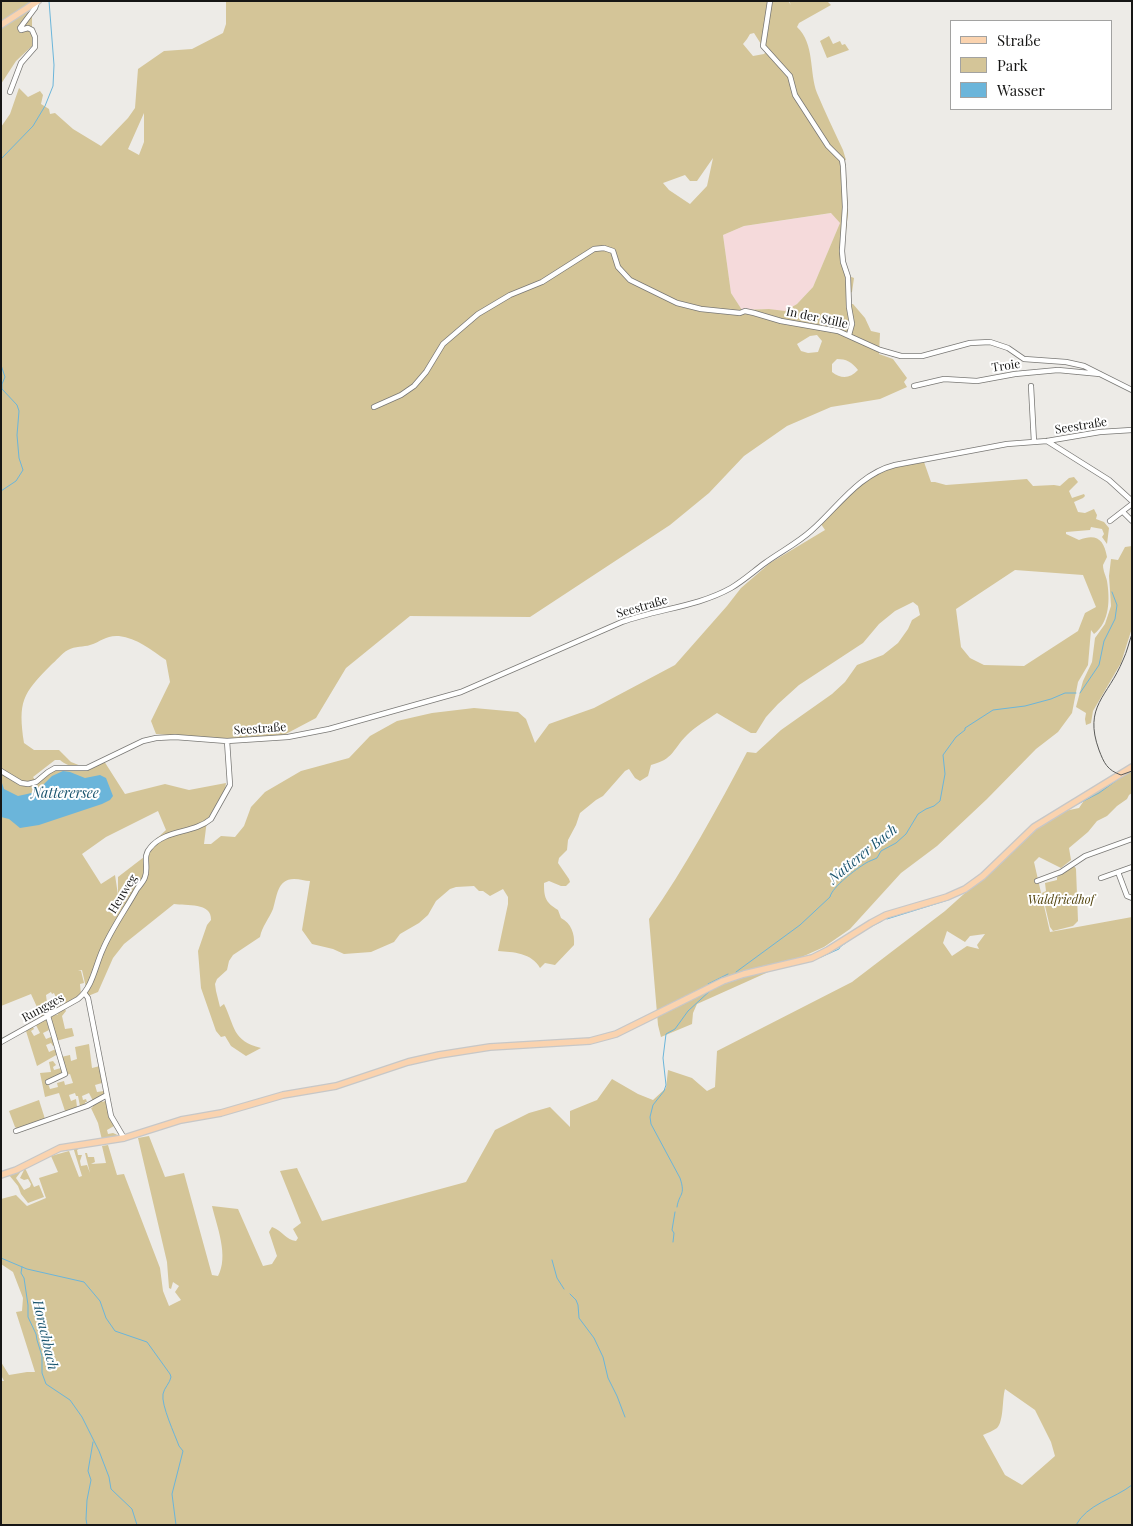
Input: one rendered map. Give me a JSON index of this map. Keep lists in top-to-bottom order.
{
  "streets": {
    "street": [
      "In der Stille",
      "Troie",
      "Seestraße",
      "Heuweg",
      "Rungges"
    ]
  },
  "crossings": [
    ["In der Stille", "Troie"],
    ["Seestraße", "Heuweg"],
    ["Heuweg", "Rungges"]
  ],
  "water": ["Natterersee", "Natterer Bach", "Horachbach"],
  "parks": ["Waldfriedhof"],
  "legend": ["Straße", "Park", "Wasser"]
}
